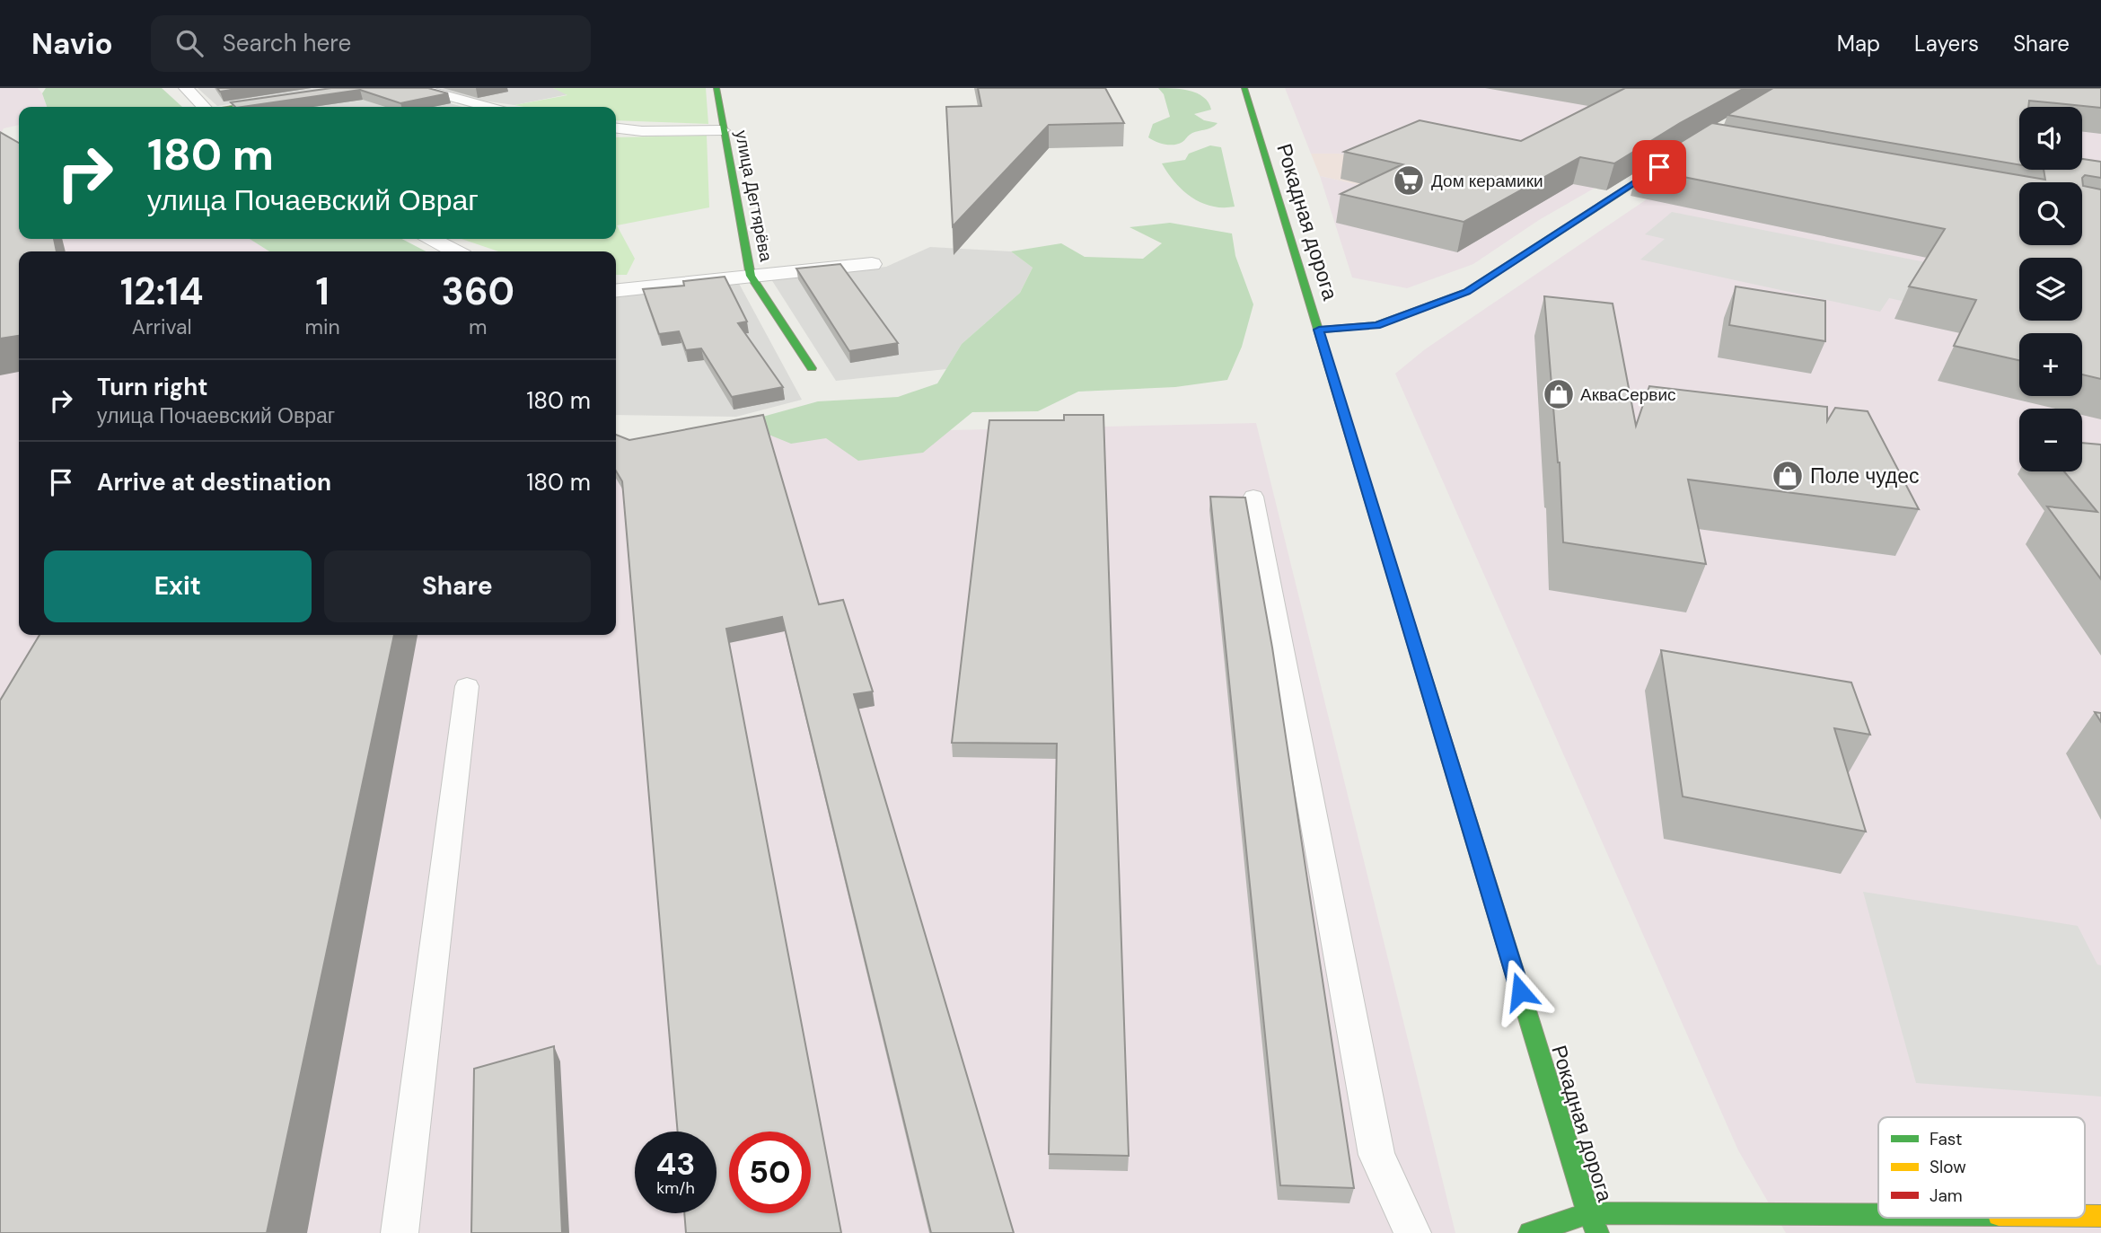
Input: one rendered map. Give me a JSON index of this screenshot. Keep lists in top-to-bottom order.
{
  "streets": {
    "street": ["улица Дегтярёва", "Рокадная дорога"]
  },
  "places": {
    "supermarket": ["Дом керамики"],
    "shop": ["АкваСервис", "Поле чудес"]
  },
  "legend": ["Fast", "Slow", "Jam"],
  "page": {
    "header": "Navio",
    "search": "Search here",
    "nav": ["Map", "Layers", "Share"],
    "map_buttons": ["+", "−"],
    "turn": ["180 m", "улица Почаевский Овраг"],
    "eta": [
      "12:14",
      "Arrival",
      "1",
      "min",
      "360",
      "m"
    ],
    "list": [
      {
        "name": "Turn right",
        "note": "улица Почаевский Овраг",
        "value": "180 m"
      },
      {
        "name": "Arrive at destination",
        "value": "180 m"
      }
    ],
    "buttons": ["Exit", "Share"],
    "speed": "43 km/h",
    "limit": "50"
  }
}
